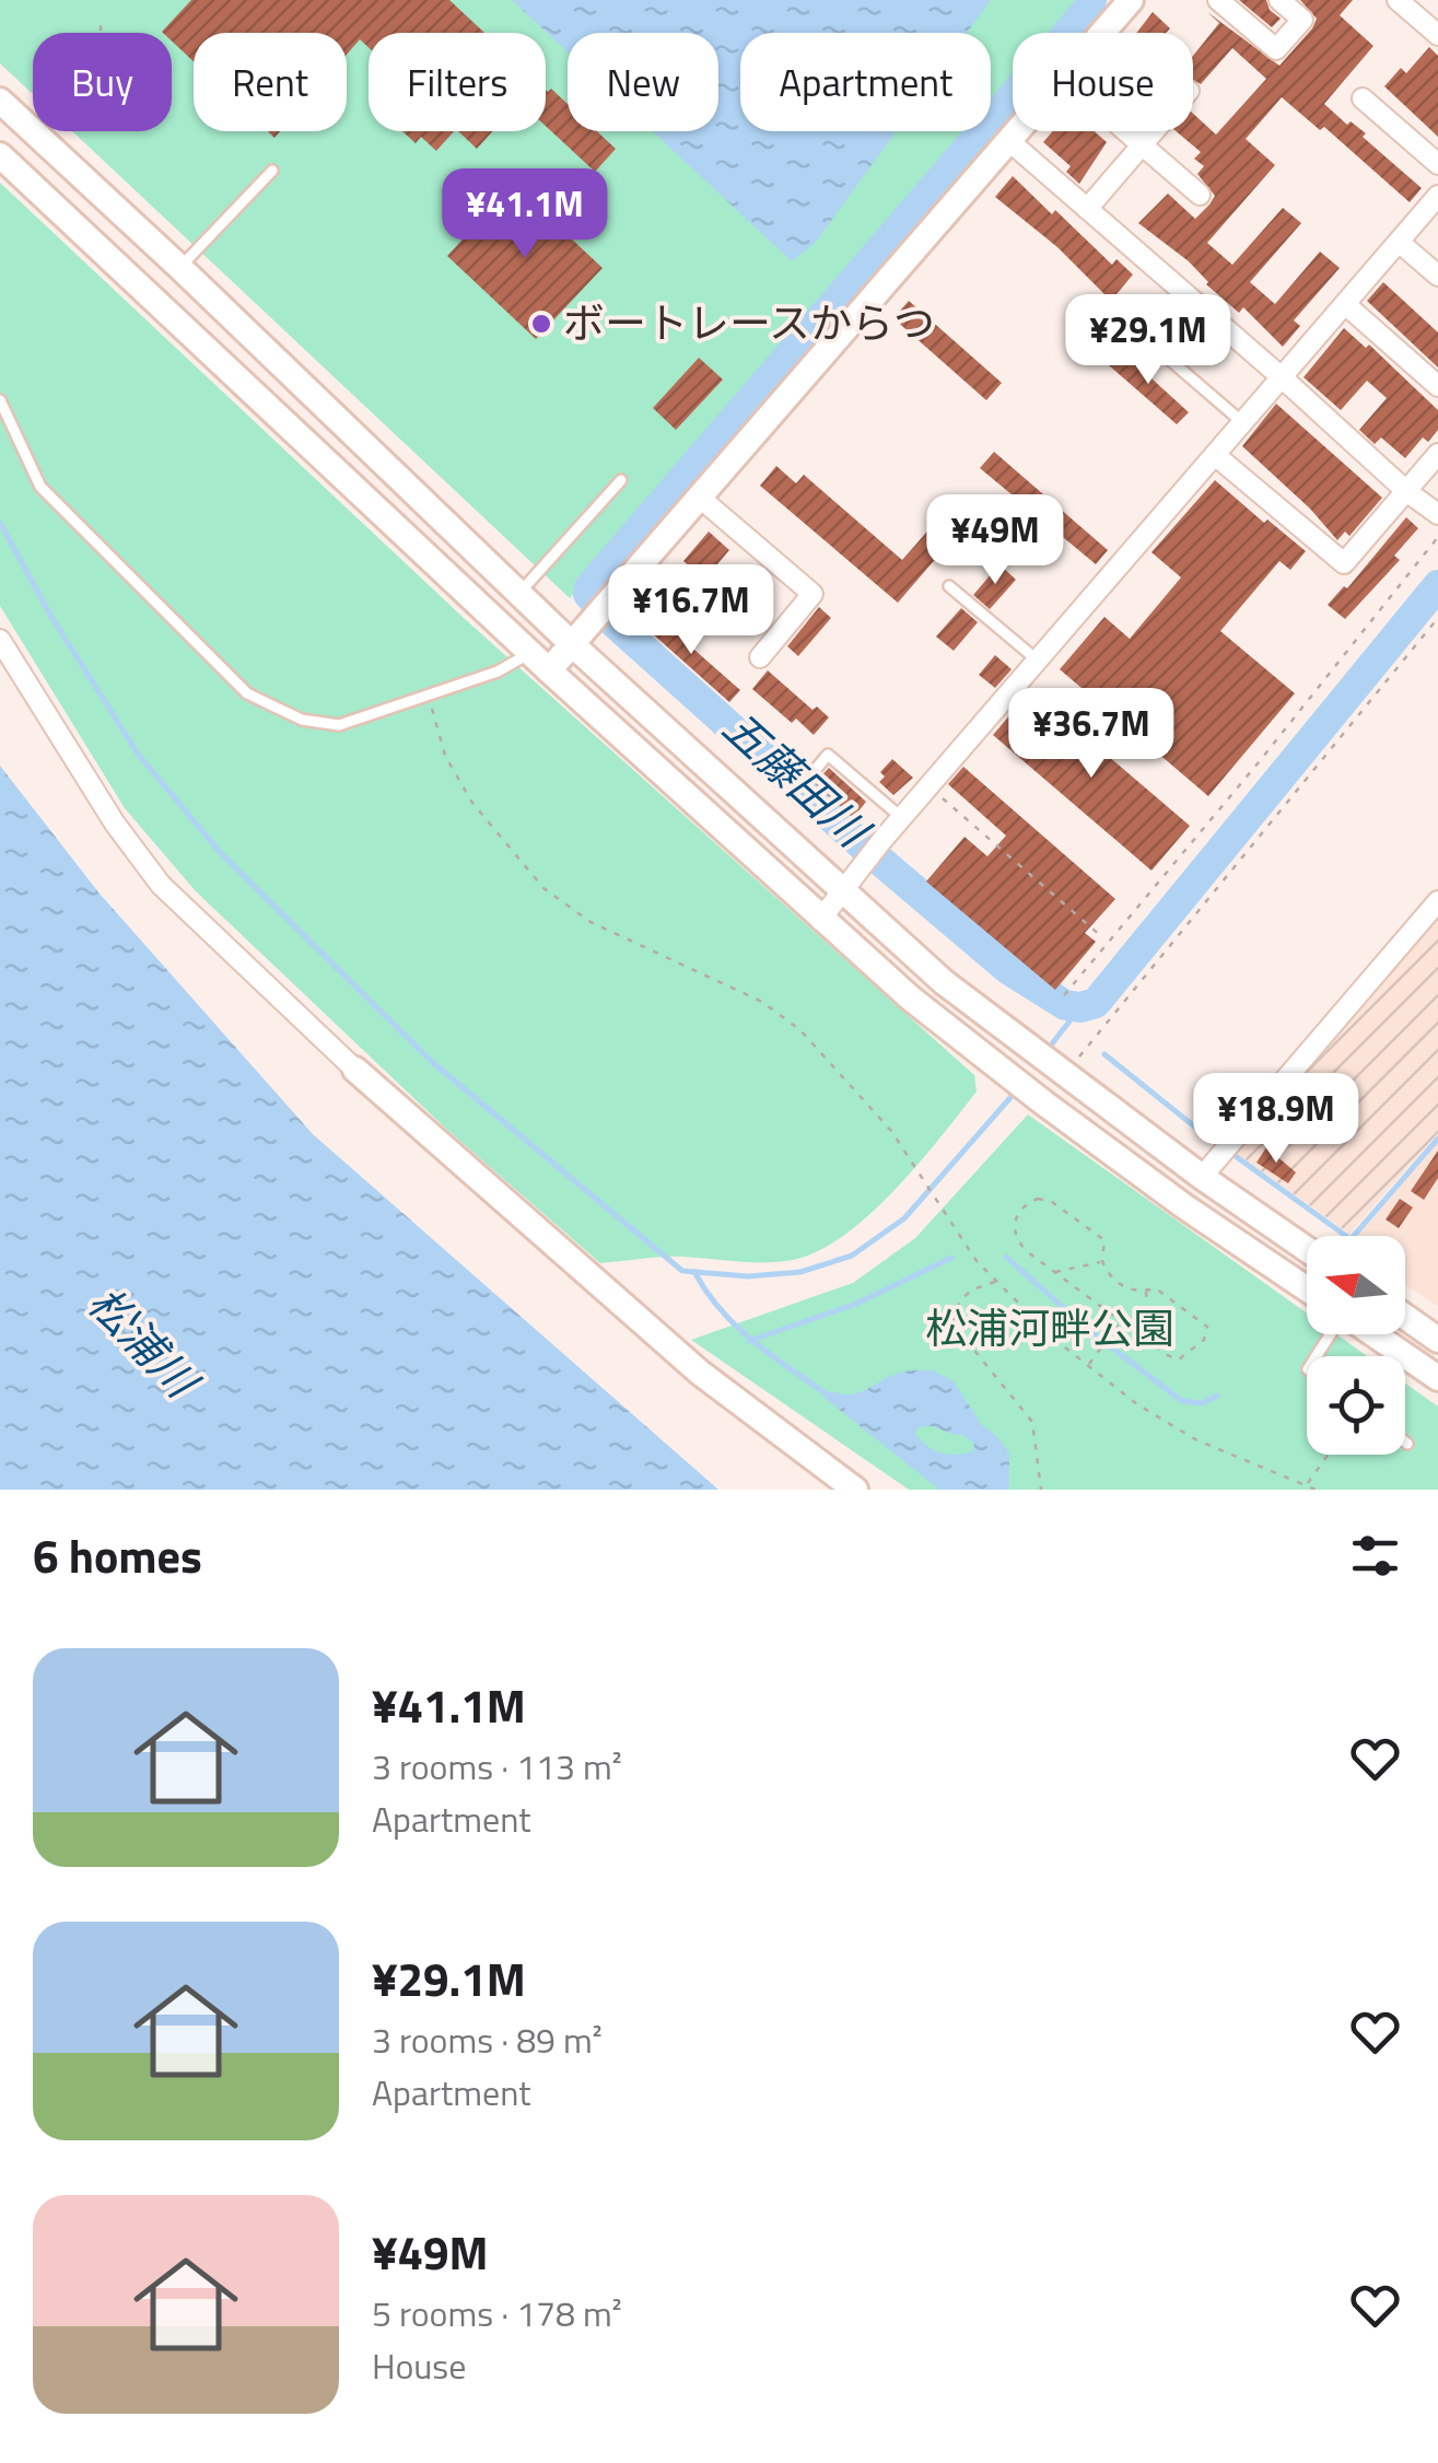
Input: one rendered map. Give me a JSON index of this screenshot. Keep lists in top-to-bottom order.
{
  "water": ["五藤田川", "松浦川"],
  "parks": ["松浦河畔公園"],
  "places": ["ボートレースからつ"],
  "north": "left",
  "page": {
    "chip": [
      "Buy",
      "Rent",
      "Filters",
      "New",
      "Apartment",
      "House"
    ],
    "price": [
      "¥41.1M",
      "¥29.1M",
      "¥49M",
      "¥16.7M",
      "¥36.7M",
      "¥18.9M"
    ],
    "heading": "6 homes",
    "list": [
      {
        "name": "¥41.1M",
        "note": "3 rooms · 113 m² · Apartment"
      },
      {
        "name": "¥29.1M",
        "note": "3 rooms · 89 m² · Apartment"
      },
      {
        "name": "¥49M",
        "note": "5 rooms · 178 m² · House"
      }
    ]
  }
}
